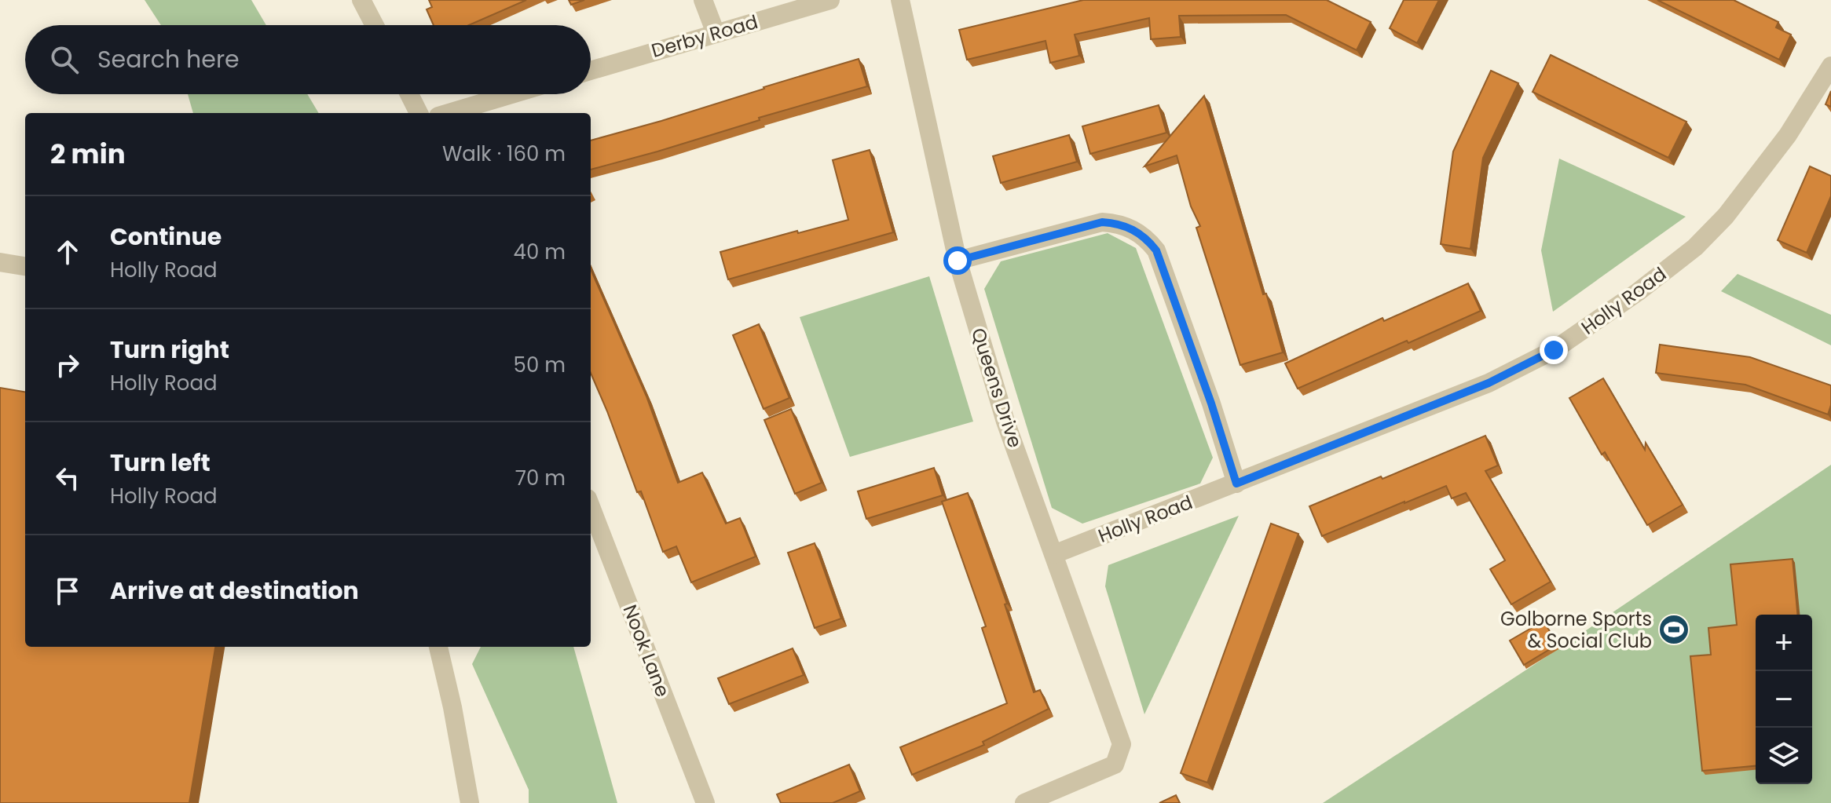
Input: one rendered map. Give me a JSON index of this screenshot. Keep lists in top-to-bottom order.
{
  "streets": {
    "street": [
      "Derby Road",
      "Holly Road",
      "Queens Drive",
      "Nook Lane"
    ]
  },
  "crossings": [
    ["Holly Road", "Queens Drive"]
  ],
  "places": {
    "sports": ["Golborne Sports & Social Club"]
  },
  "page": {
    "search": "Search here",
    "heading": ["2 min", "Walk · 160 m"],
    "list": [
      ["Continue", "Holly Road", "40 m"],
      ["Turn right", "Holly Road", "50 m"],
      ["Turn left", "Holly Road", "70 m"],
      "Arrive at destination"
    ],
    "map_buttons": ["+", "−"]
  }
}
